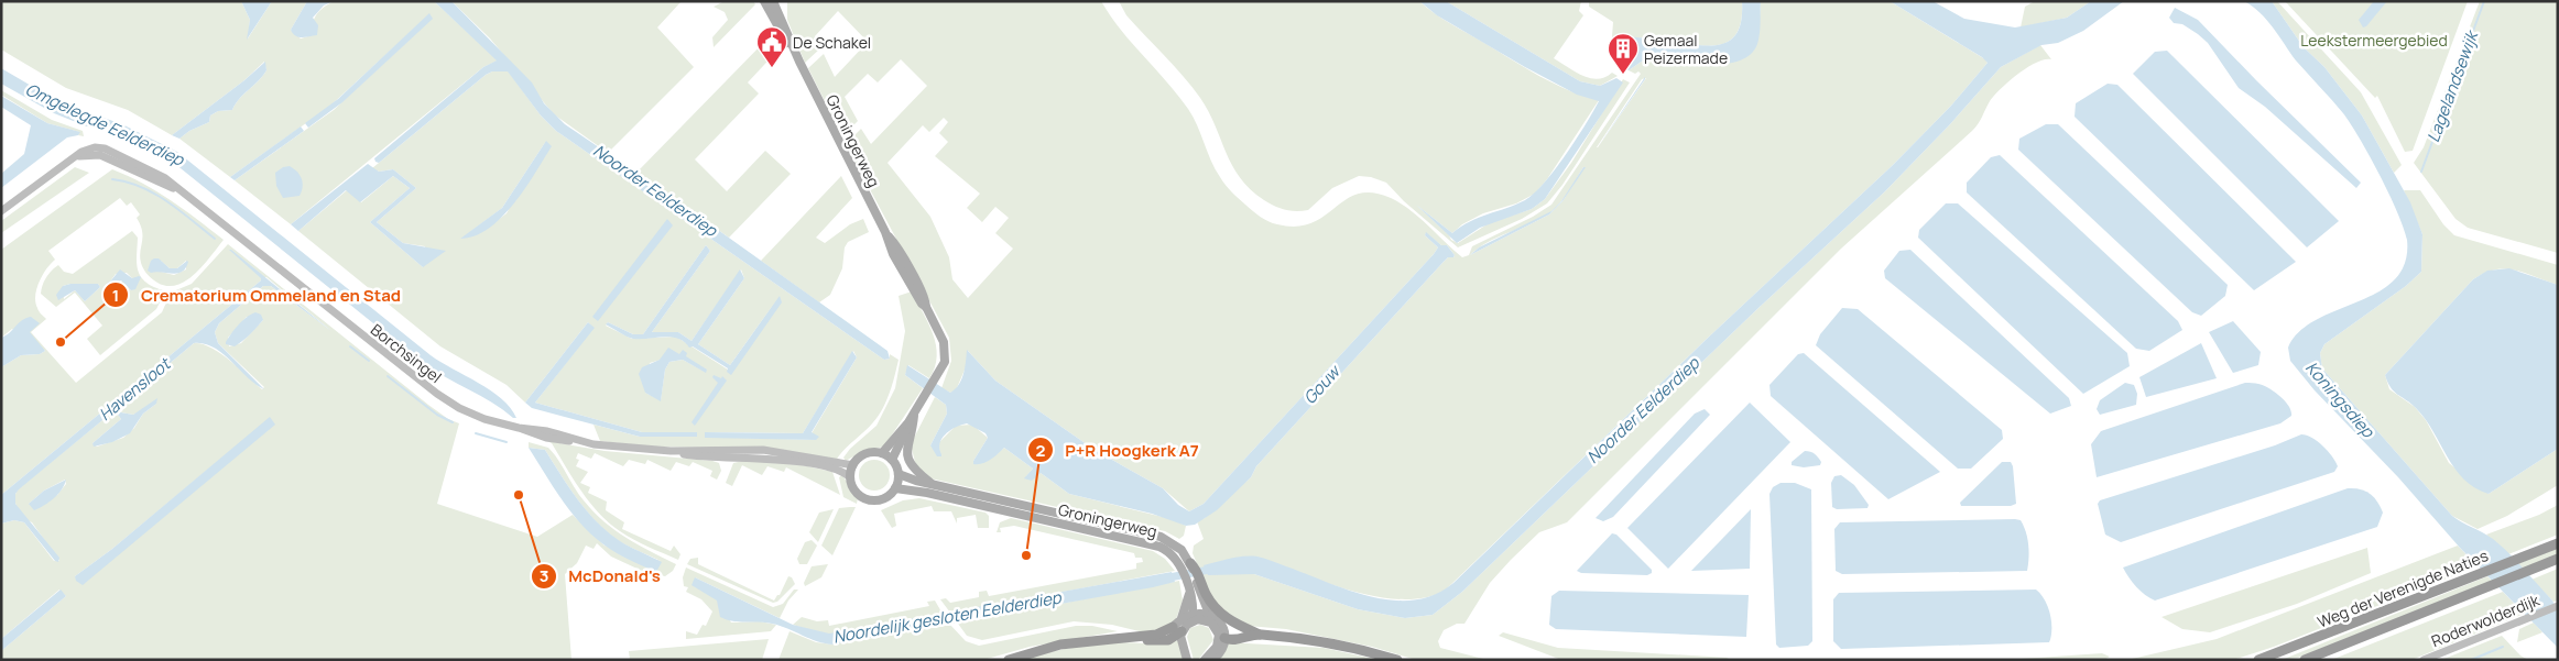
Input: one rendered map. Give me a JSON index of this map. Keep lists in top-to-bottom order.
{
  "streets": {
    "highway": ["Weg der Verenigde Naties"],
    "main road": ["Groningerweg", "Borchsingel", "Roderwolderdijk"]
  },
  "crossings": [
    ["Groningerweg", "Borchsingel"]
  ],
  "water": [
    "Lagelandsewijk",
    "Omgelegde Eelderdiep",
    "Noorder Eelderdiep",
    "Gouw",
    "Havensloot",
    "Koningsdiep",
    "Noordelijk gesloten Eelderdiep"
  ],
  "parks": ["Leekstermeergebied"],
  "places": {
    "public building": ["De Schakel"],
    "building": ["Gemaal Peizermade"],
    "other": ["Crematorium Ommeland en Stad", "McDonald's", "P+R Hoogkerk A7"]
  }
}
